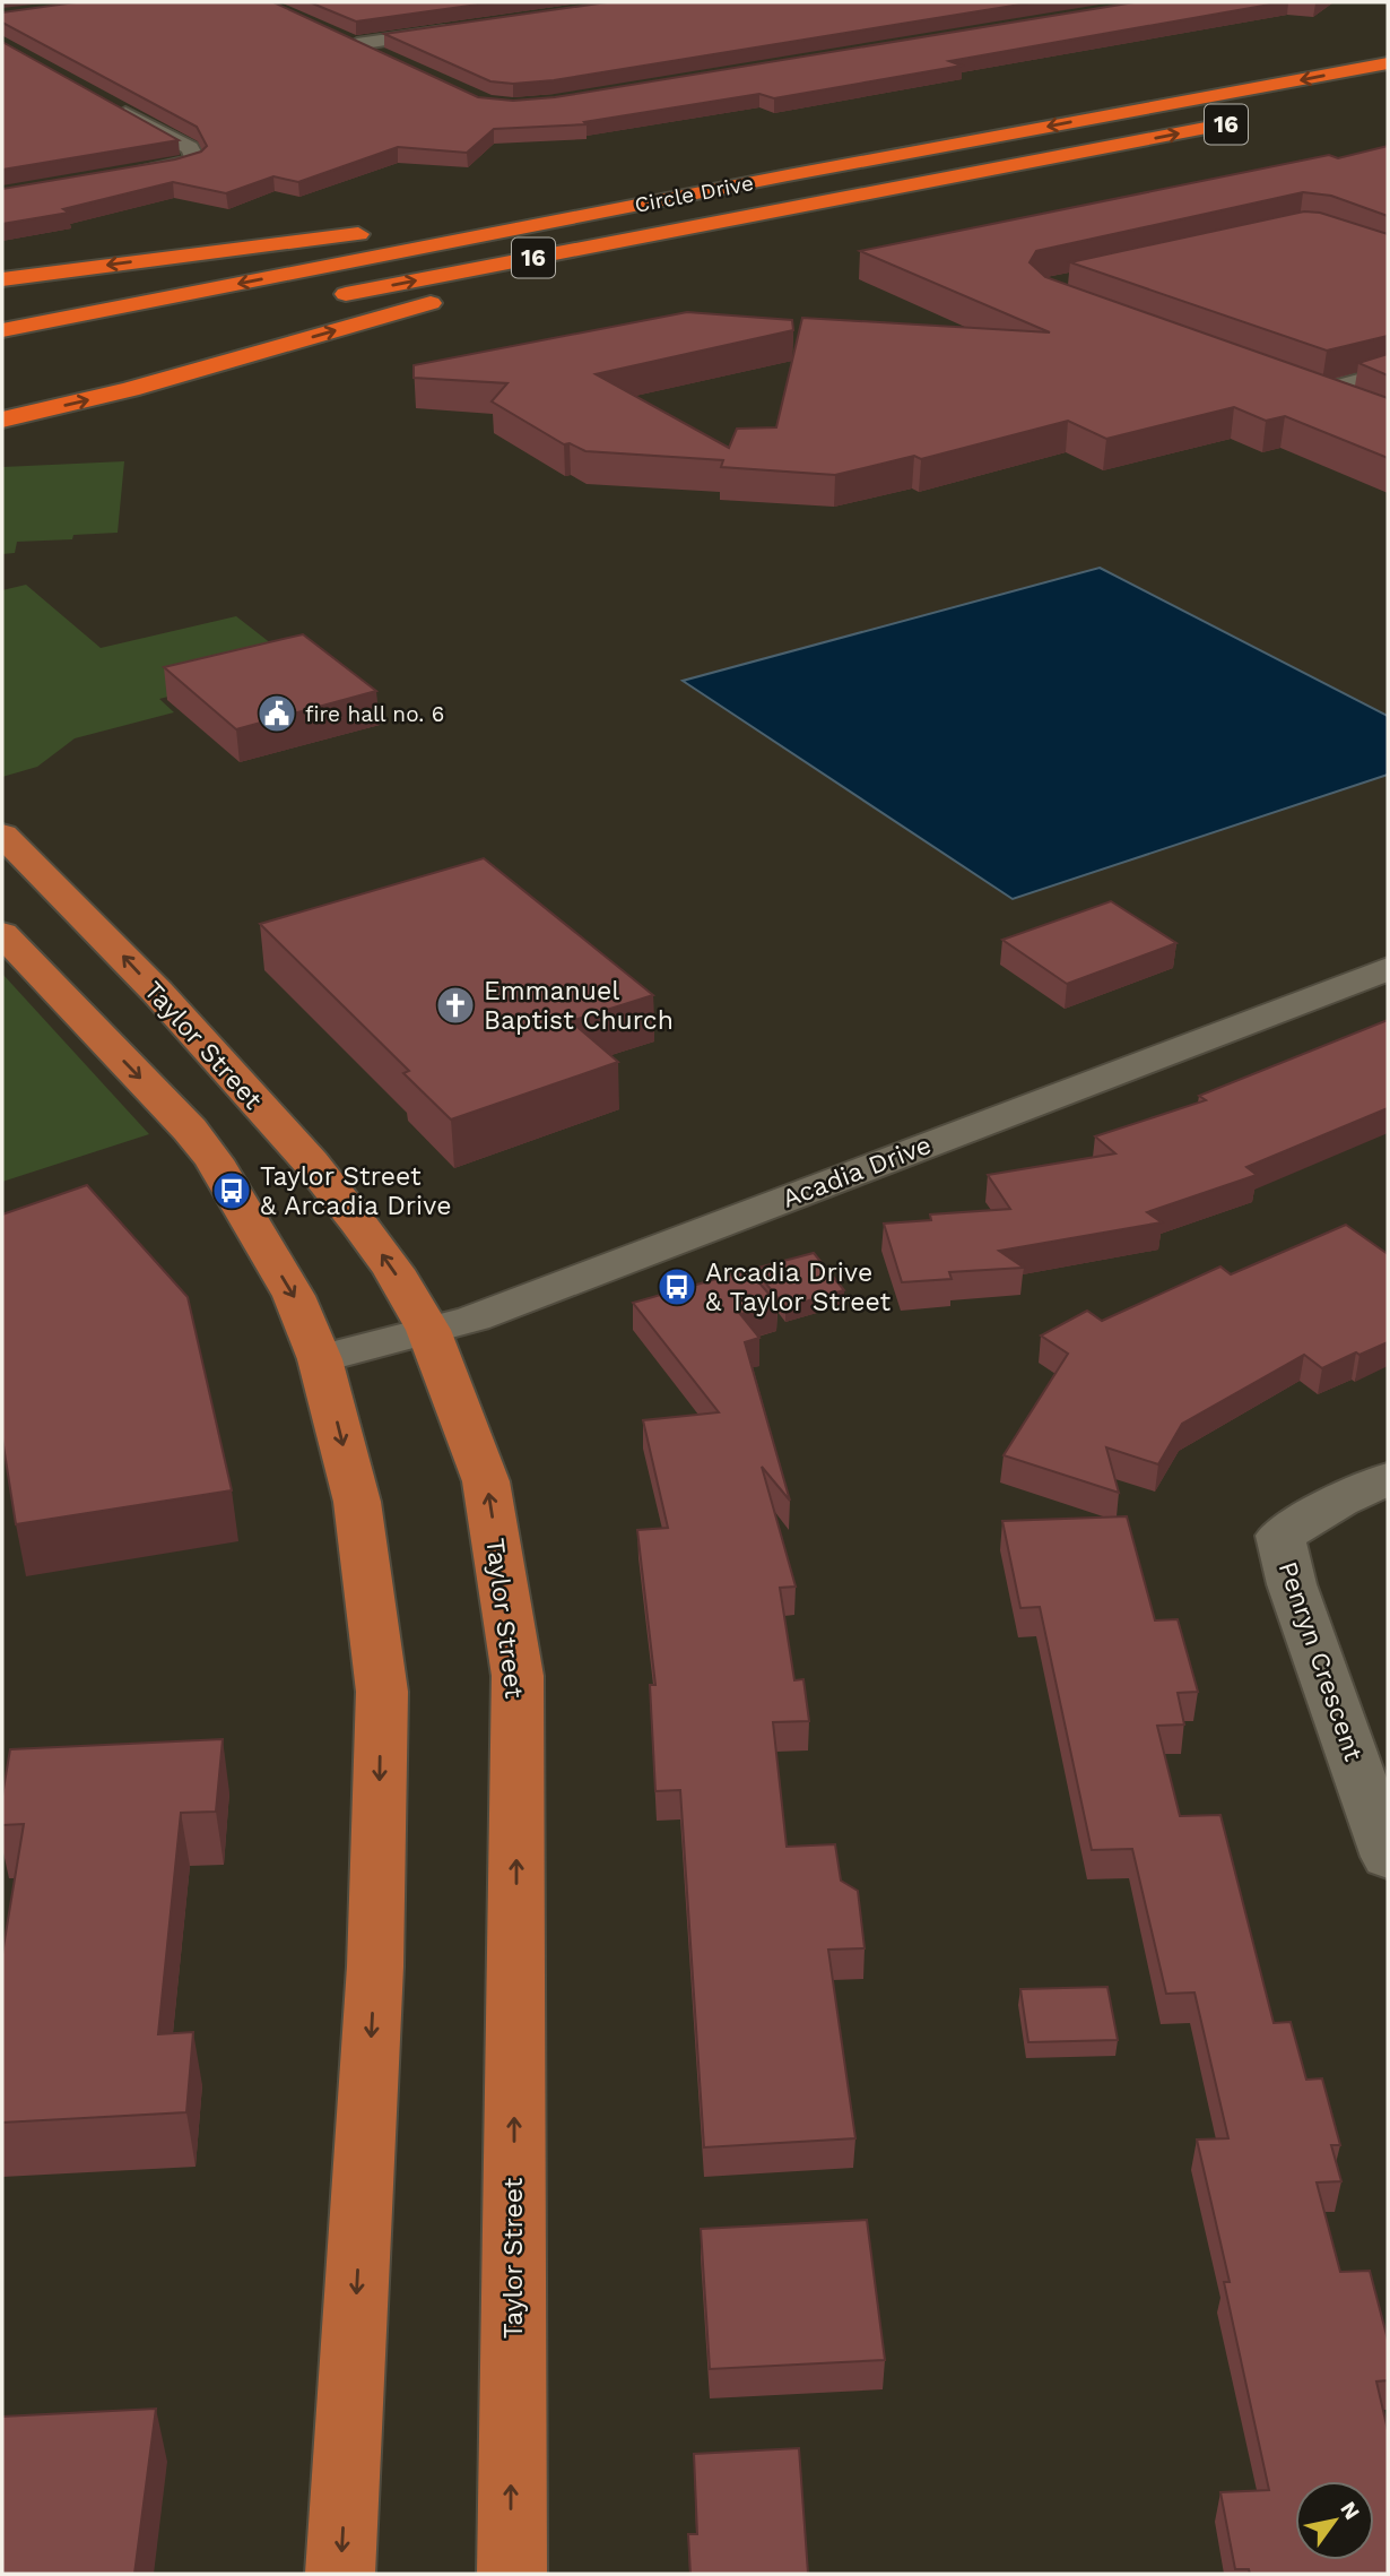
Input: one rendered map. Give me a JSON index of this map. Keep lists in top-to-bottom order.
{
  "streets": {
    "highway": ["16", "Circle Drive"],
    "main road": ["Taylor Street"],
    "street": ["Acadia Drive", "Penryn Crescent"]
  },
  "crossings": [
    ["Taylor Street", "Acadia Drive"]
  ],
  "places": {
    "public building": ["fire hall no. 6"],
    "church": ["Emmanuel Baptist Church"],
    "bus stop": ["Taylor Street & Arcadia Drive", "Arcadia Drive & Taylor Street"]
  },
  "north": "top right"
}
